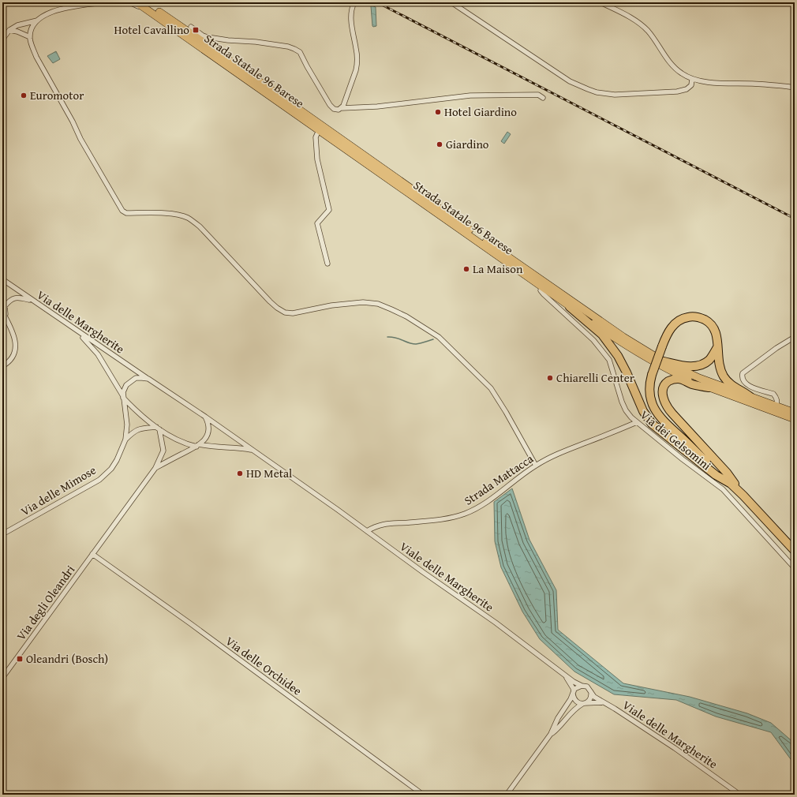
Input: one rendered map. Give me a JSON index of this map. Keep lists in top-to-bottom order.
{
  "streets": {
    "main road": ["Strada Statale 96 Barese"],
    "street": [
      "Via delle Margherite",
      "Via dei Gelsomini",
      "Strada Mattacca",
      "Via delle Mimose",
      "Viale delle Margherite",
      "Via degli Oleandri",
      "Via delle Orchidee"
    ]
  },
  "crossings": [
    ["Strada Statale 96 Barese", "Via dei Gelsomini"],
    ["Via delle Margherite", "Viale delle Margherite"],
    ["Via dei Gelsomini", "Strada Mattacca"],
    ["Strada Mattacca", "Viale delle Margherite"],
    ["Via degli Oleandri", "Via delle Orchidee"]
  ],
  "places": {
    "transit": ["Hotel Cavallino", "Oleandri (Bosch)"],
    "other": [
      "Euromotor",
      "Hotel Giardino",
      "Giardino",
      "La Maison",
      "Chiarelli Center",
      "HD Metal"
    ]
  }
}
